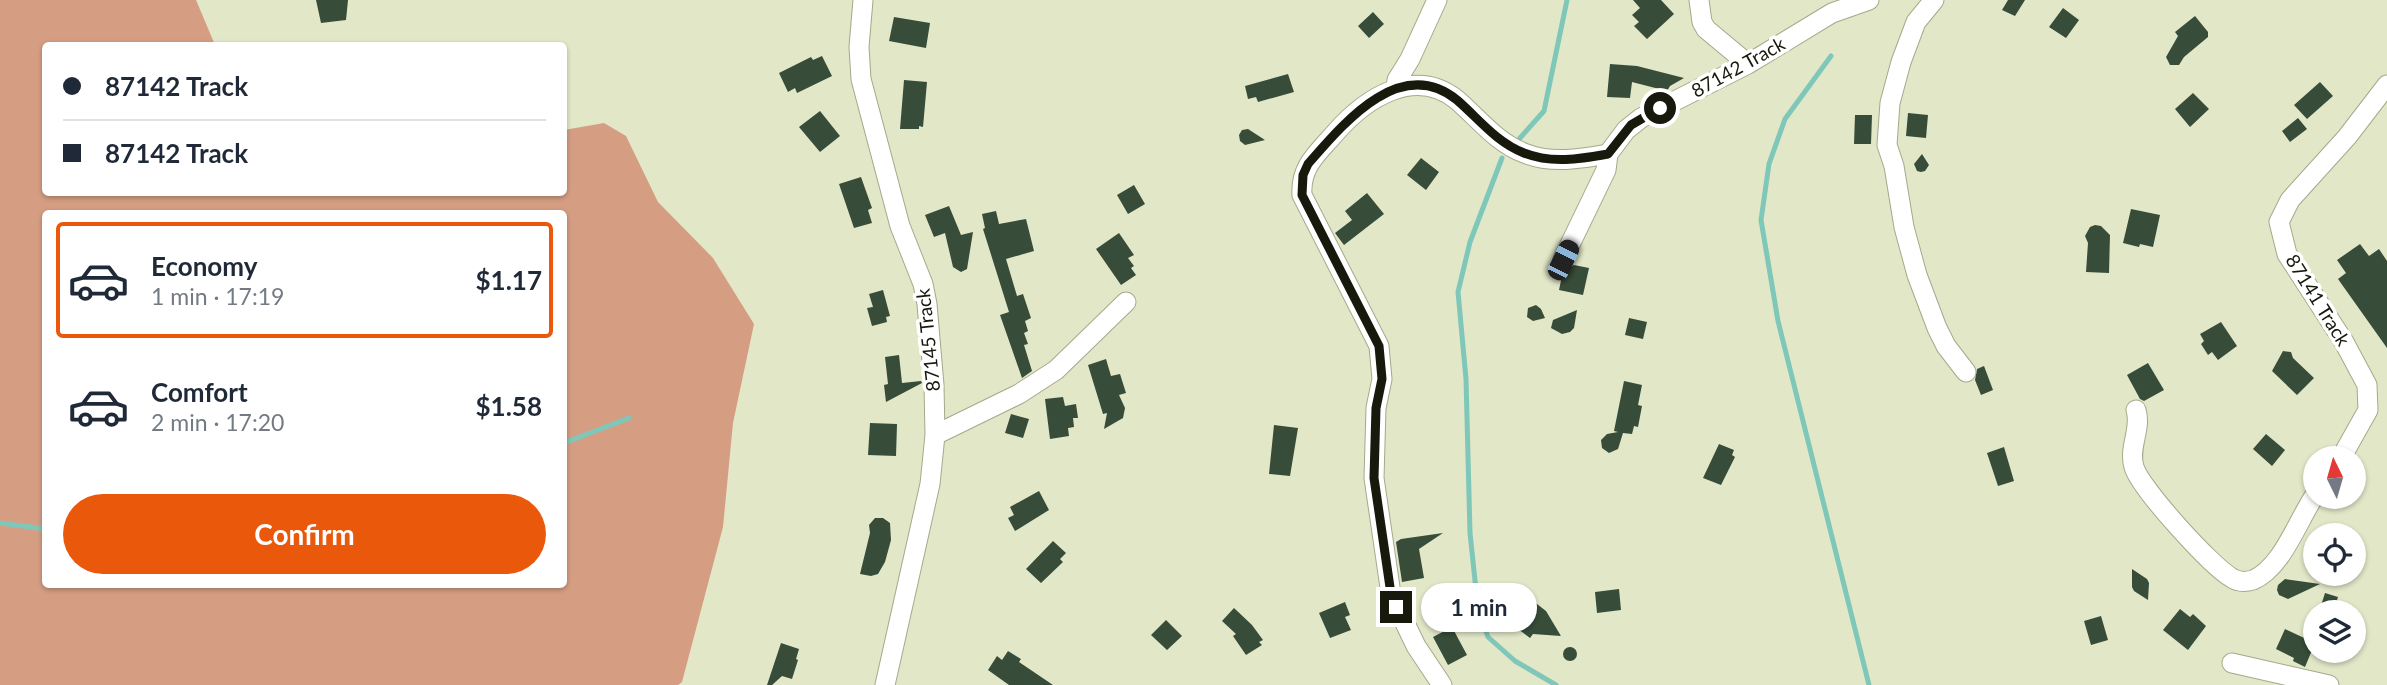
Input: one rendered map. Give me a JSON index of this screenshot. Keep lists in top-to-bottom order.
{
  "streets": {
    "street": ["87142 Track", "87141 Track", "87145 Track"]
  },
  "north": "top",
  "page": {
    "banner": ["87142 Track", "87142 Track"],
    "list": [
      {
        "name": "Economy",
        "note": "1 min · 17:19",
        "value": "$1.17"
      },
      {
        "name": "Comfort",
        "note": "2 min · 17:20",
        "value": "$1.58"
      }
    ],
    "buttons": "Confirm",
    "bubble": "1 min"
  }
}
